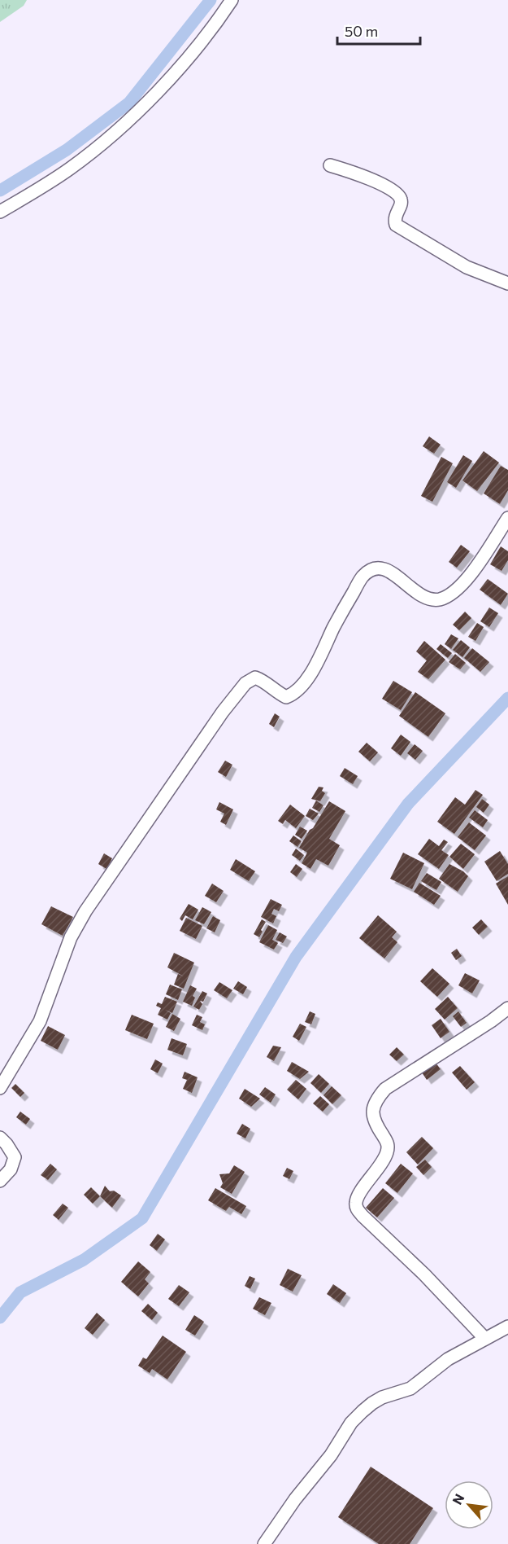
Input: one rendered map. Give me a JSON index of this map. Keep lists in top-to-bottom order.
{
  "scale_bar": "50 m",
  "north": "top left"
}
